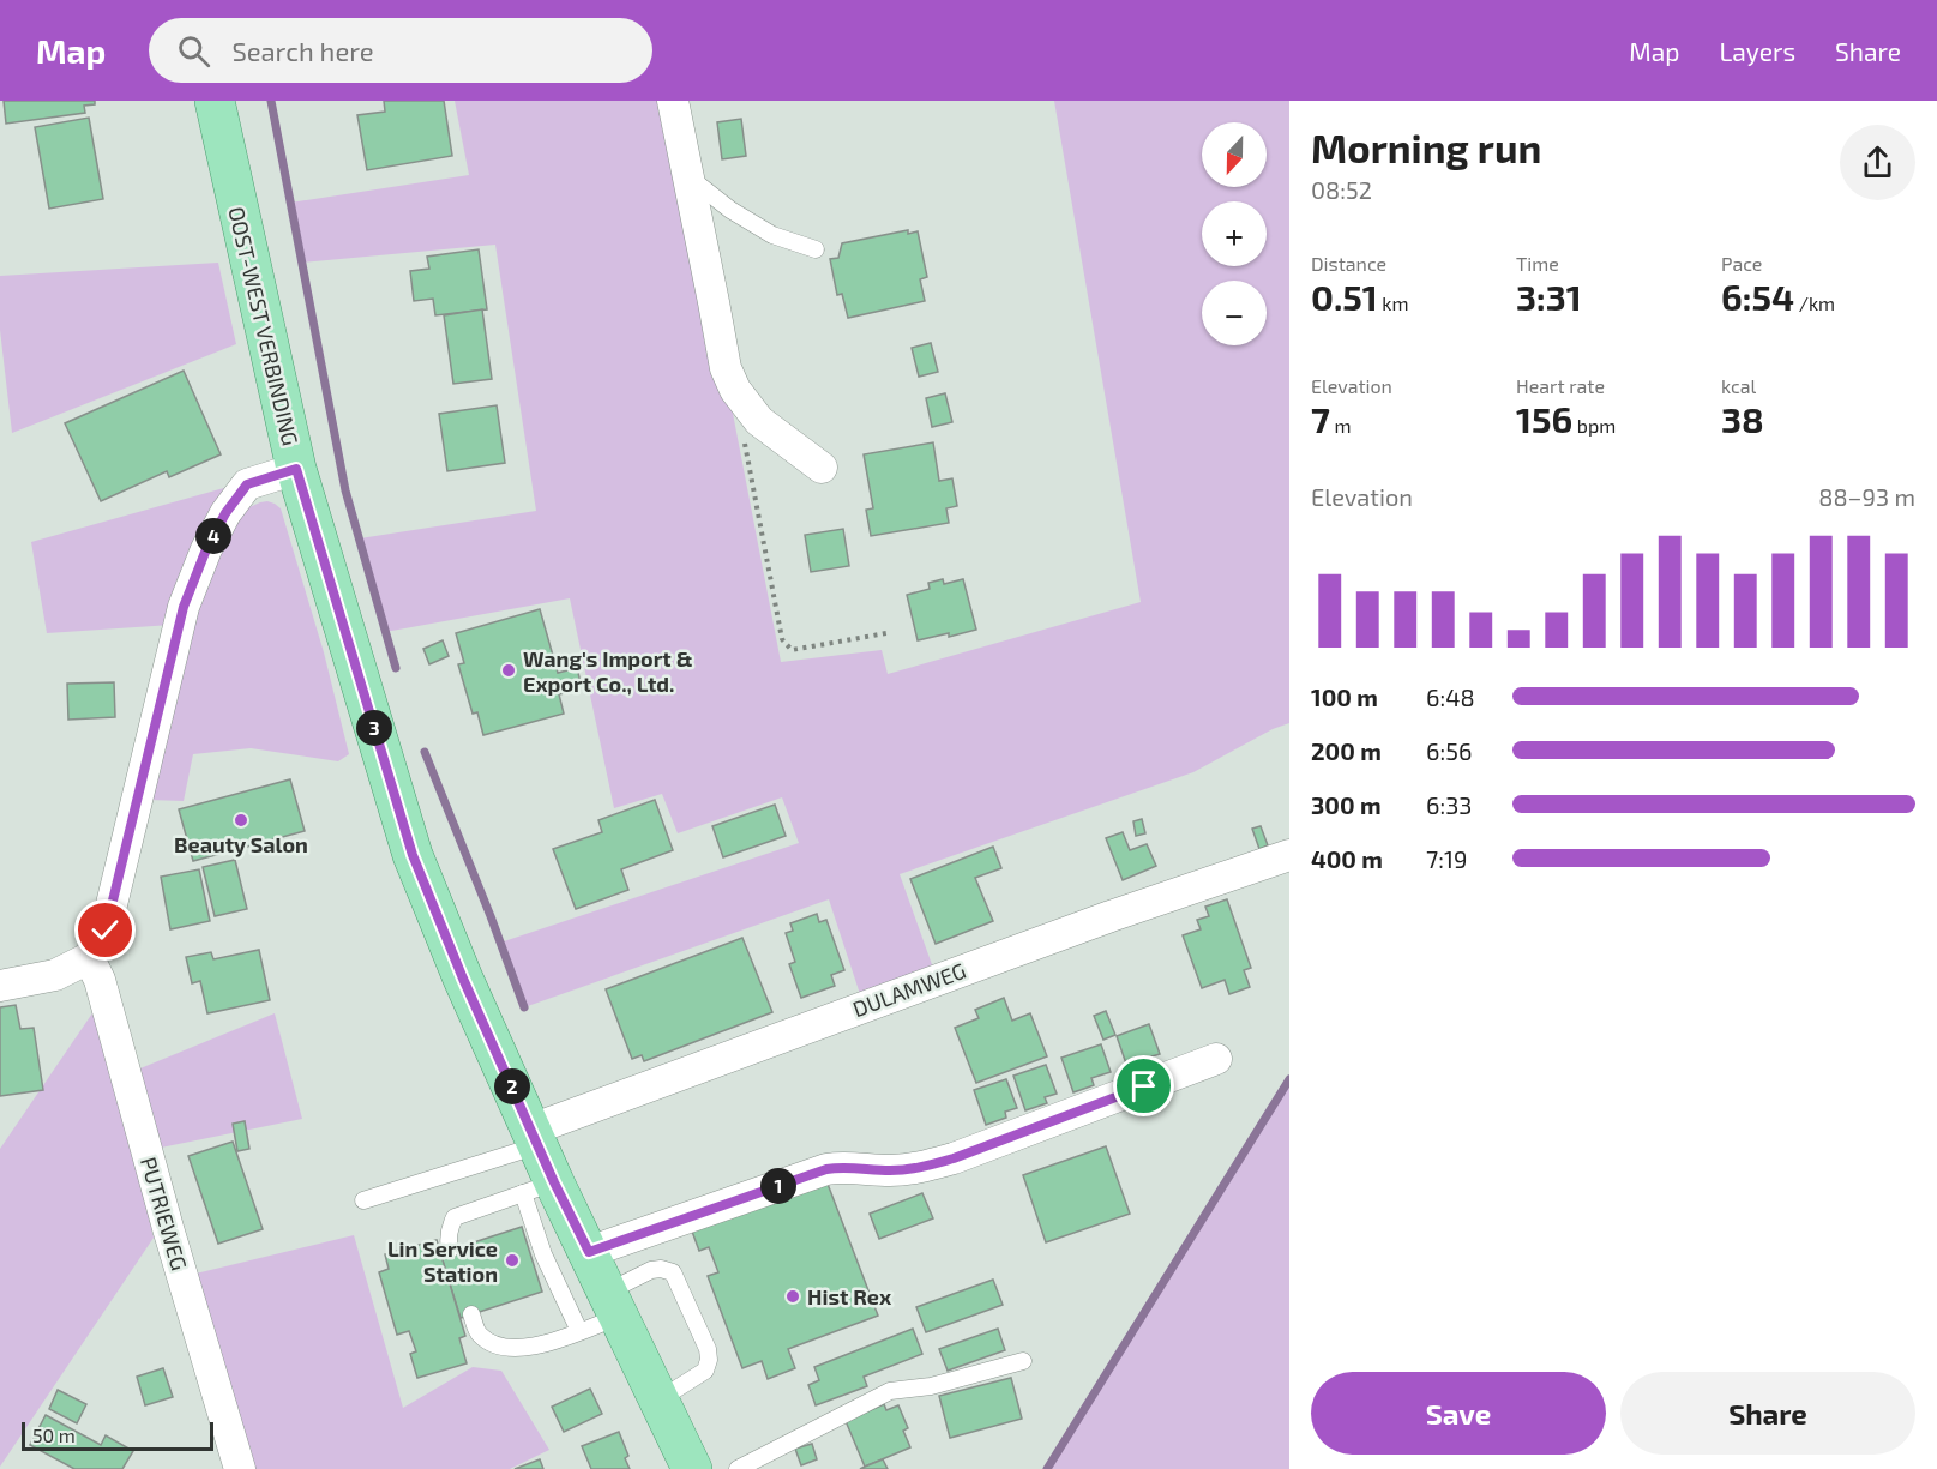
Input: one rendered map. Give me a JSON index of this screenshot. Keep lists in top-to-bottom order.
{
  "streets": {
    "main road": ["OOST-WEST VERBINDING"],
    "street": ["DULAMWEG", "PUTRIEWEG"]
  },
  "crossings": [
    ["OOST-WEST VERBINDING", "DULAMWEG"]
  ],
  "places": [
    "Wang's Import & Export Co., Ltd.",
    "Beauty Salon",
    "Lin Service Station",
    "Hist Rex"
  ],
  "scale_bar": "50 m",
  "north": "bottom",
  "page": {
    "header": "Map",
    "search": "Search here",
    "nav": ["Map", "Layers", "Share"],
    "heading": ["Morning run", "08:52"],
    "map_buttons": ["+", "−"],
    "stats": [
      ["Distance", "0.51 km"],
      ["Time", "3:31"],
      ["Pace", "6:54 /km"],
      ["Elevation", "7 m"],
      ["Heart rate", "156 bpm"],
      ["kcal", "38"]
    ],
    "chart": ["Elevation", "88–93 m"],
    "pins": [
      "4",
      "3",
      "2",
      "1"
    ],
    "list": [
      {
        "name": "100 m",
        "note": "6:48"
      },
      {
        "name": "200 m",
        "note": "6:56"
      },
      {
        "name": "300 m",
        "note": "6:33"
      },
      {
        "name": "400 m",
        "note": "7:19"
      }
    ],
    "buttons": ["Save", "Share"],
    "scale": "50 m"
  }
}
